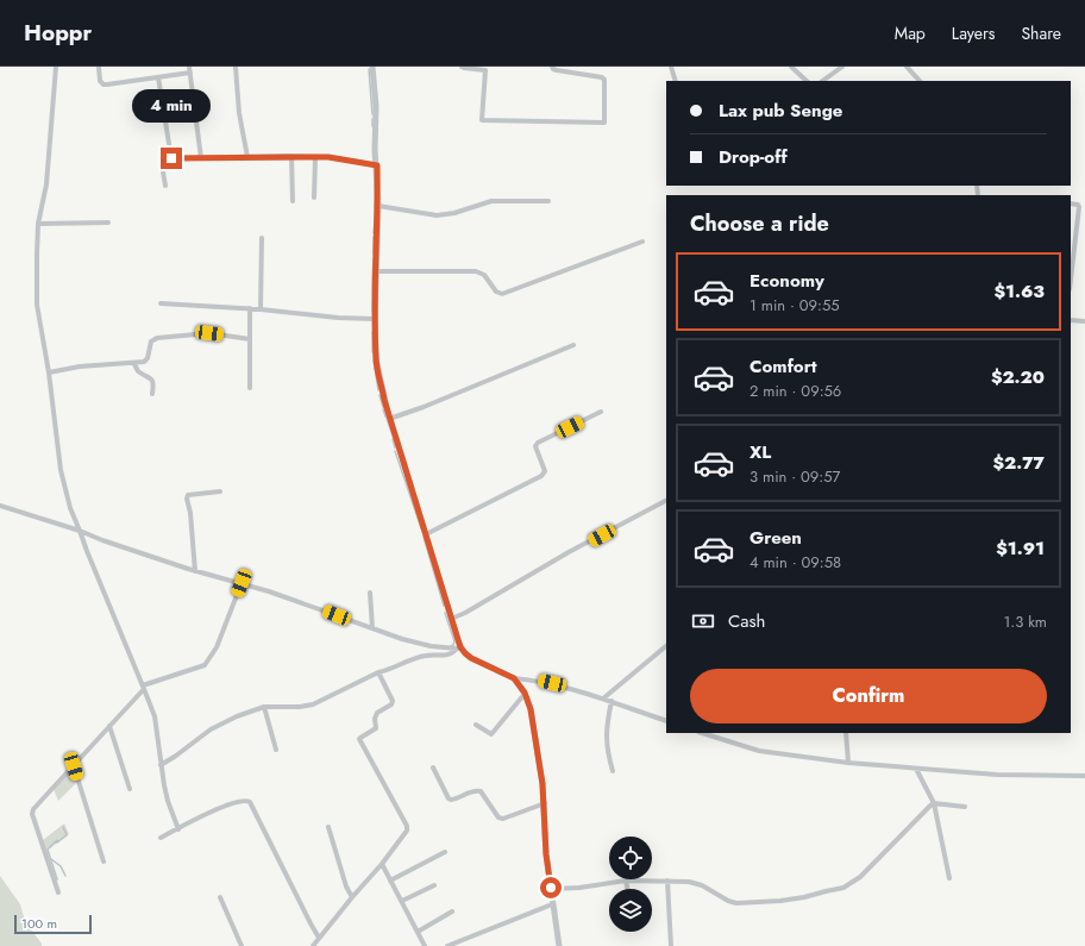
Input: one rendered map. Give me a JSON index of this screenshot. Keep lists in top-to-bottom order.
{
  "scale_bar": "100 m",
  "page": {
    "header": "Hoppr",
    "nav": ["Map", "Layers", "Share"],
    "banner": ["Lax pub Senge", "Drop-off"],
    "bubble": "4 min",
    "heading": "Choose a ride",
    "list": [
      {
        "name": "Economy",
        "note": "1 min · 09:55",
        "value": "$1.63"
      },
      {
        "name": "Comfort",
        "note": "2 min · 09:56",
        "value": "$2.20"
      },
      {
        "name": "XL",
        "note": "3 min · 09:57",
        "value": "$2.77"
      },
      {
        "name": "Green",
        "note": "4 min · 09:58",
        "value": "$1.91"
      }
    ],
    "pay": ["Cash", "1.3 km"],
    "buttons": "Confirm",
    "scale": "100 m"
  }
}
